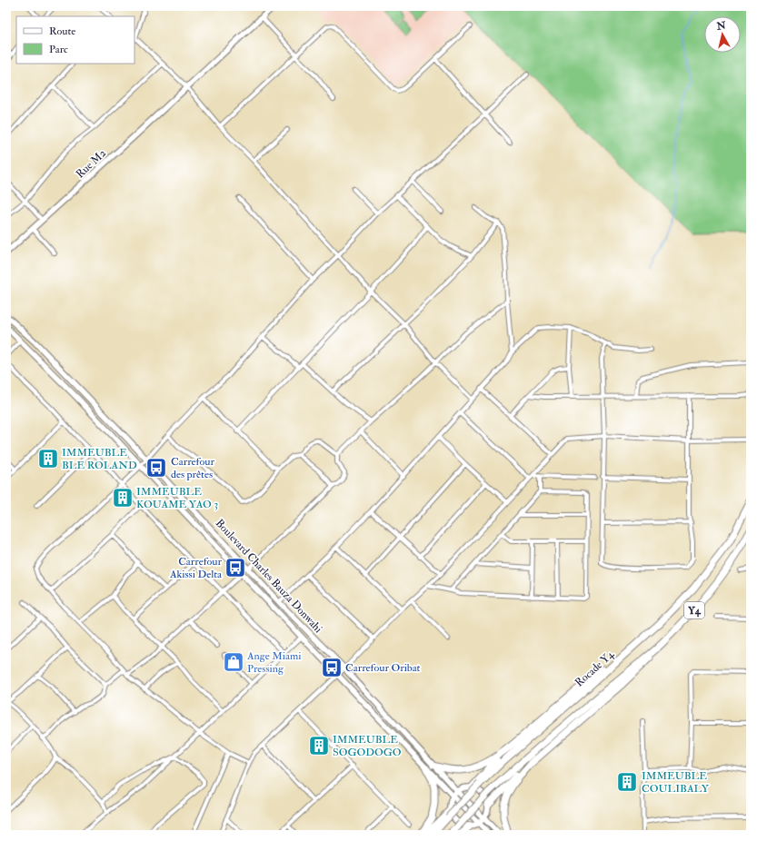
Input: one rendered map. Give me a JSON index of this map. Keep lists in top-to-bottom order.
{
  "streets": {
    "highway": ["Y4", "Rocade Y4"],
    "main road": ["Rue M2", "Boulevard Charles Bauza Donwahi"]
  },
  "places": {
    "building": [
      "IMMEUBLE BLE ROLAND",
      "IMMEUBLE KOUAME YAO 3",
      "IMMEUBLE SOGODOGO",
      "IMMEUBLE COULIBALY"
    ],
    "bus stop": ["Carrefour des prêtes", "Carrefour Akissi Delta", "Carrefour Oribat"],
    "shop": ["Ange Miami Pressing"]
  },
  "legend": ["Route", "Parc"],
  "north": "top"
}
